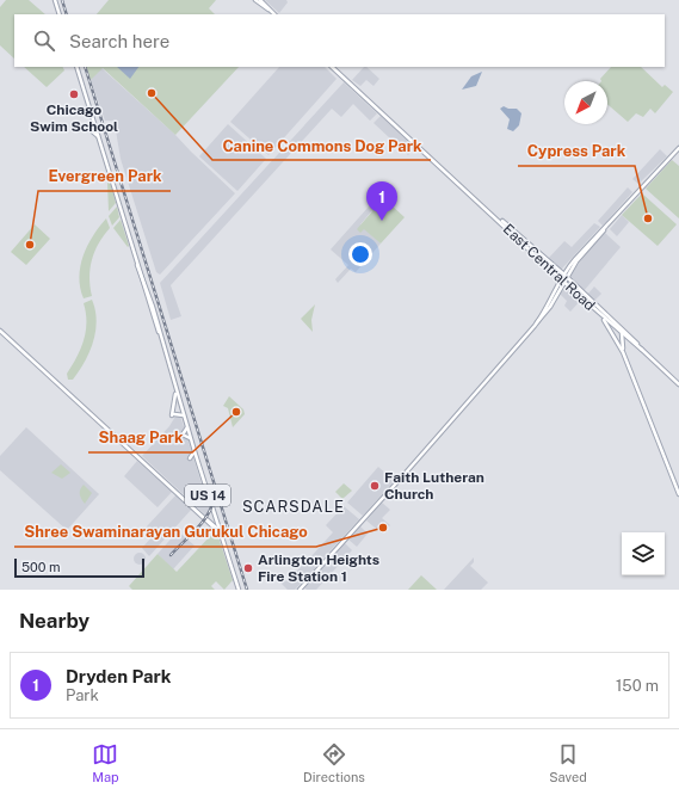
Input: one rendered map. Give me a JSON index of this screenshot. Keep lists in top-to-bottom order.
{
  "streets": {
    "main road": ["East Central Road", "US 14"]
  },
  "districts": ["SCARSDALE"],
  "places": [
    "Canine Commons Dog Park",
    "Chicago Swim School",
    "Cypress Park",
    "Evergreen Park",
    "Shaag Park",
    "Faith Lutheran Church",
    "Shree Swaminarayan Gurukul Chicago",
    "Arlington Heights Fire Station 1"
  ],
  "scale_bar": "500 m",
  "north": "bottom left",
  "page": {
    "search": "Search here",
    "pins": "1",
    "scale": "500 m",
    "heading": "Nearby",
    "list": [
      {
        "mark": "1",
        "name": "Dryden Park",
        "note": "Park",
        "value": "150 m"
      }
    ],
    "nav": ["Map", "Directions", "Saved"]
  }
}
